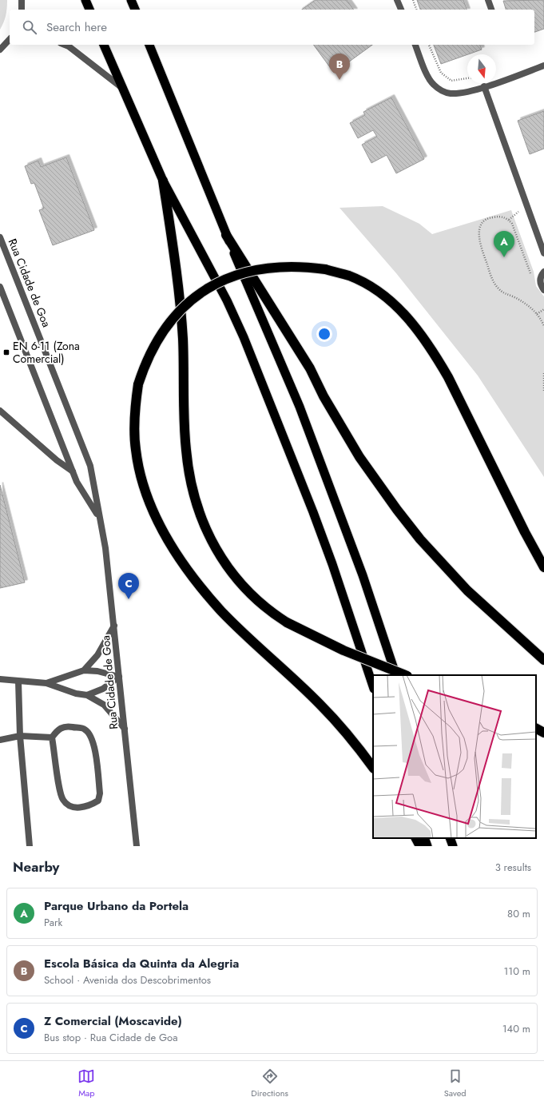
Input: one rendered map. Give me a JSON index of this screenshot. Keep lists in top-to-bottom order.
{
  "streets": {
    "street": ["Rua Cidade de Goa"]
  },
  "places": {
    "transit": ["EN 6-11 (Zona Comercial)"]
  },
  "north": "bottom",
  "page": {
    "search": "Search here",
    "pins": ["B", "A", "C"],
    "heading": ["Nearby", "3 results"],
    "list": [
      {
        "mark": "A",
        "name": "Parque Urbano da Portela",
        "note": "Park",
        "value": "80 m"
      },
      {
        "mark": "B",
        "name": "Escola Básica da Quinta da Alegria",
        "note": "School · Avenida dos Descobrimentos",
        "value": "110 m"
      },
      {
        "mark": "C",
        "name": "Z Comercial (Moscavide)",
        "note": "Bus stop · Rua Cidade de Goa",
        "value": "140 m"
      }
    ],
    "nav": ["Map", "Directions", "Saved"]
  }
}
